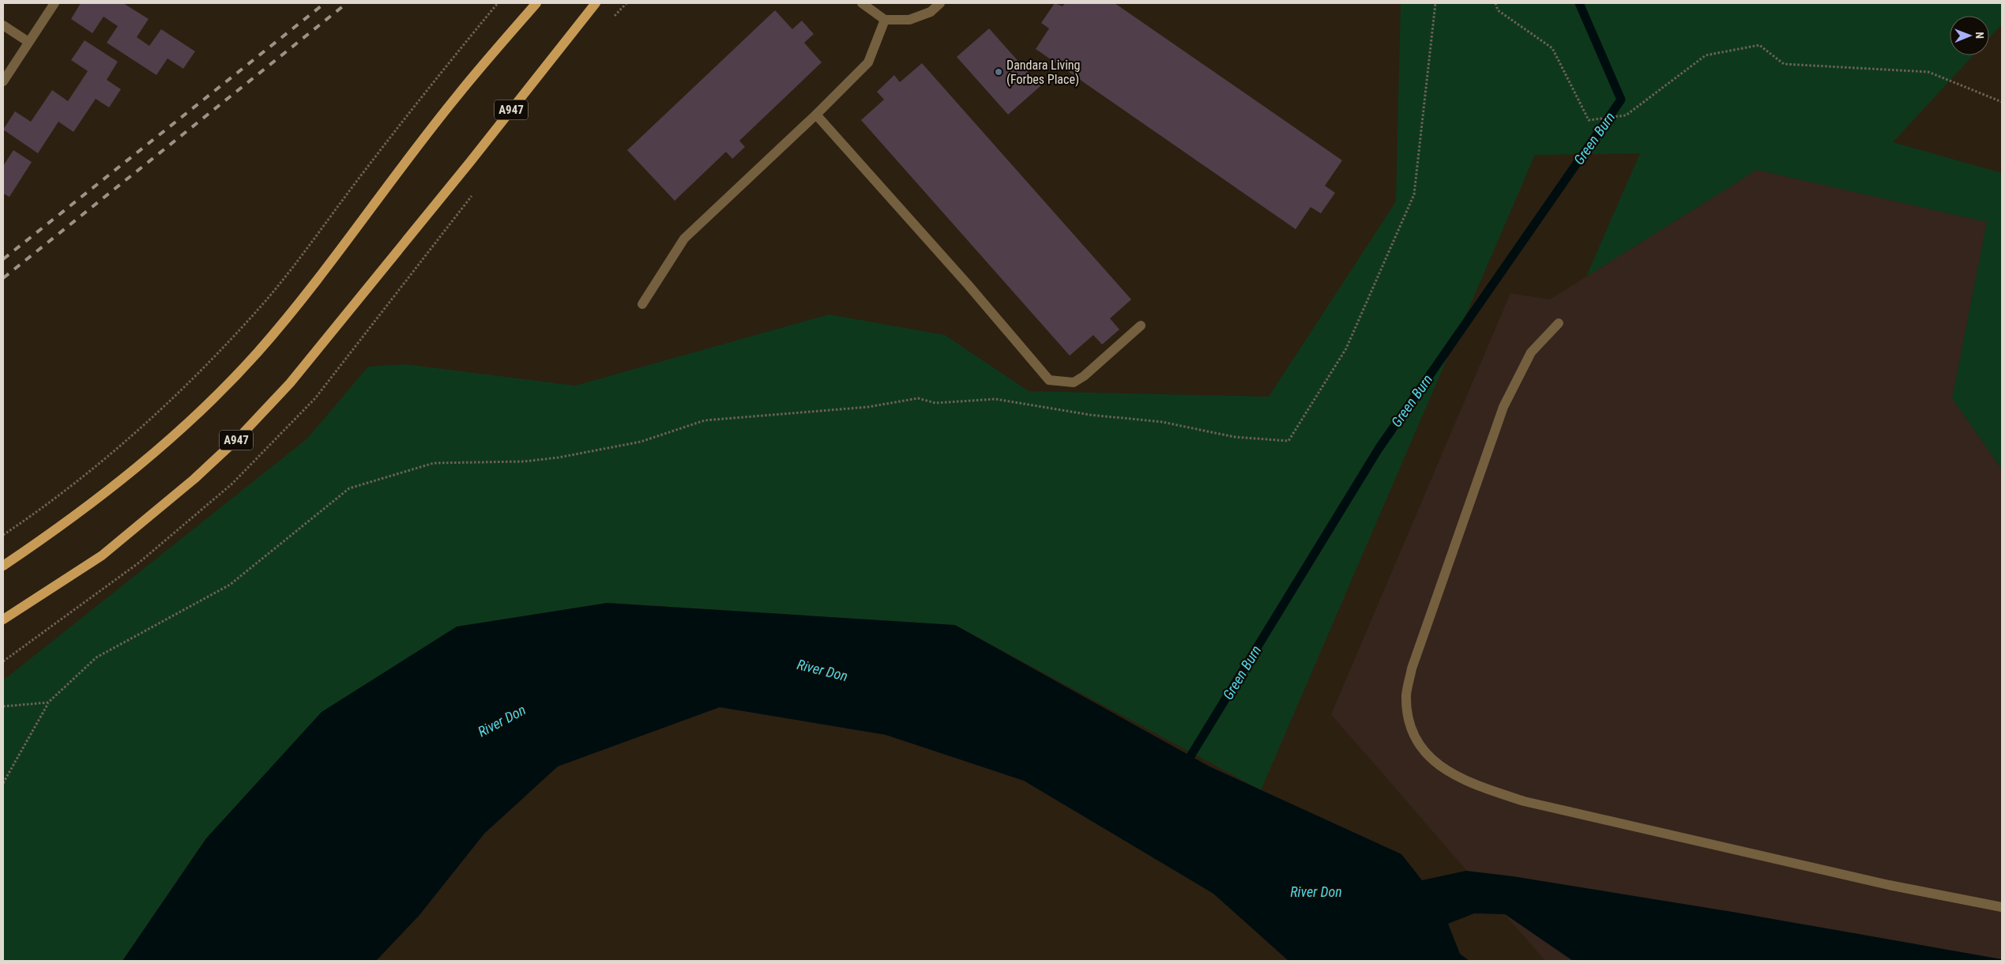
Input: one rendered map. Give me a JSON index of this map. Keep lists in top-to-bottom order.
{
  "streets": {
    "main road": ["A947"]
  },
  "water": ["Green Burn", "River Don"],
  "places": ["Dandara Living (Forbes Place)"],
  "north": "right"
}
